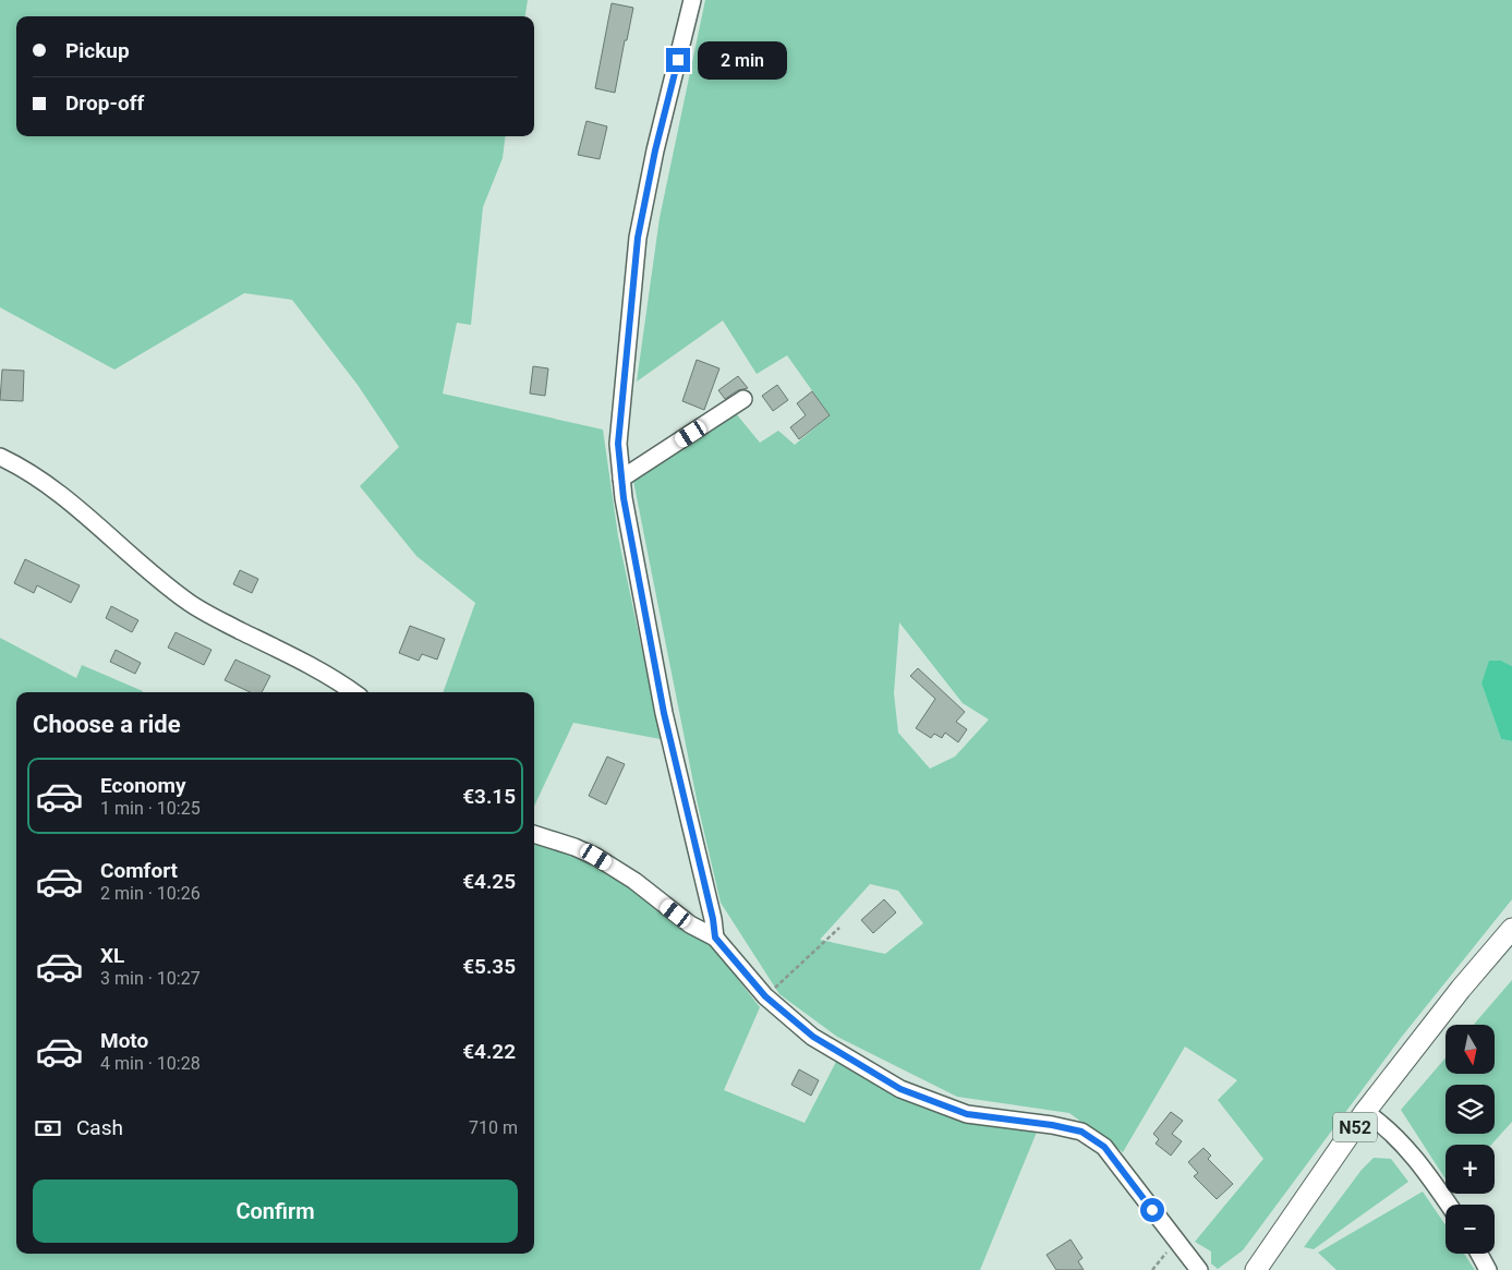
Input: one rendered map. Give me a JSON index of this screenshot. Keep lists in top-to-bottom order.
{
  "streets": {
    "main road": ["N52"]
  },
  "north": "bottom",
  "page": {
    "banner": ["Pickup", "Drop-off"],
    "bubble": "2 min",
    "heading": "Choose a ride",
    "list": [
      {
        "name": "Economy",
        "note": "1 min · 10:25",
        "value": "€3.15"
      },
      {
        "name": "Comfort",
        "note": "2 min · 10:26",
        "value": "€4.25"
      },
      {
        "name": "XL",
        "note": "3 min · 10:27",
        "value": "€5.35"
      },
      {
        "name": "Moto",
        "note": "4 min · 10:28",
        "value": "€4.22"
      }
    ],
    "map_buttons": ["+", "−"],
    "pay": ["Cash", "710 m"],
    "buttons": "Confirm"
  }
}
